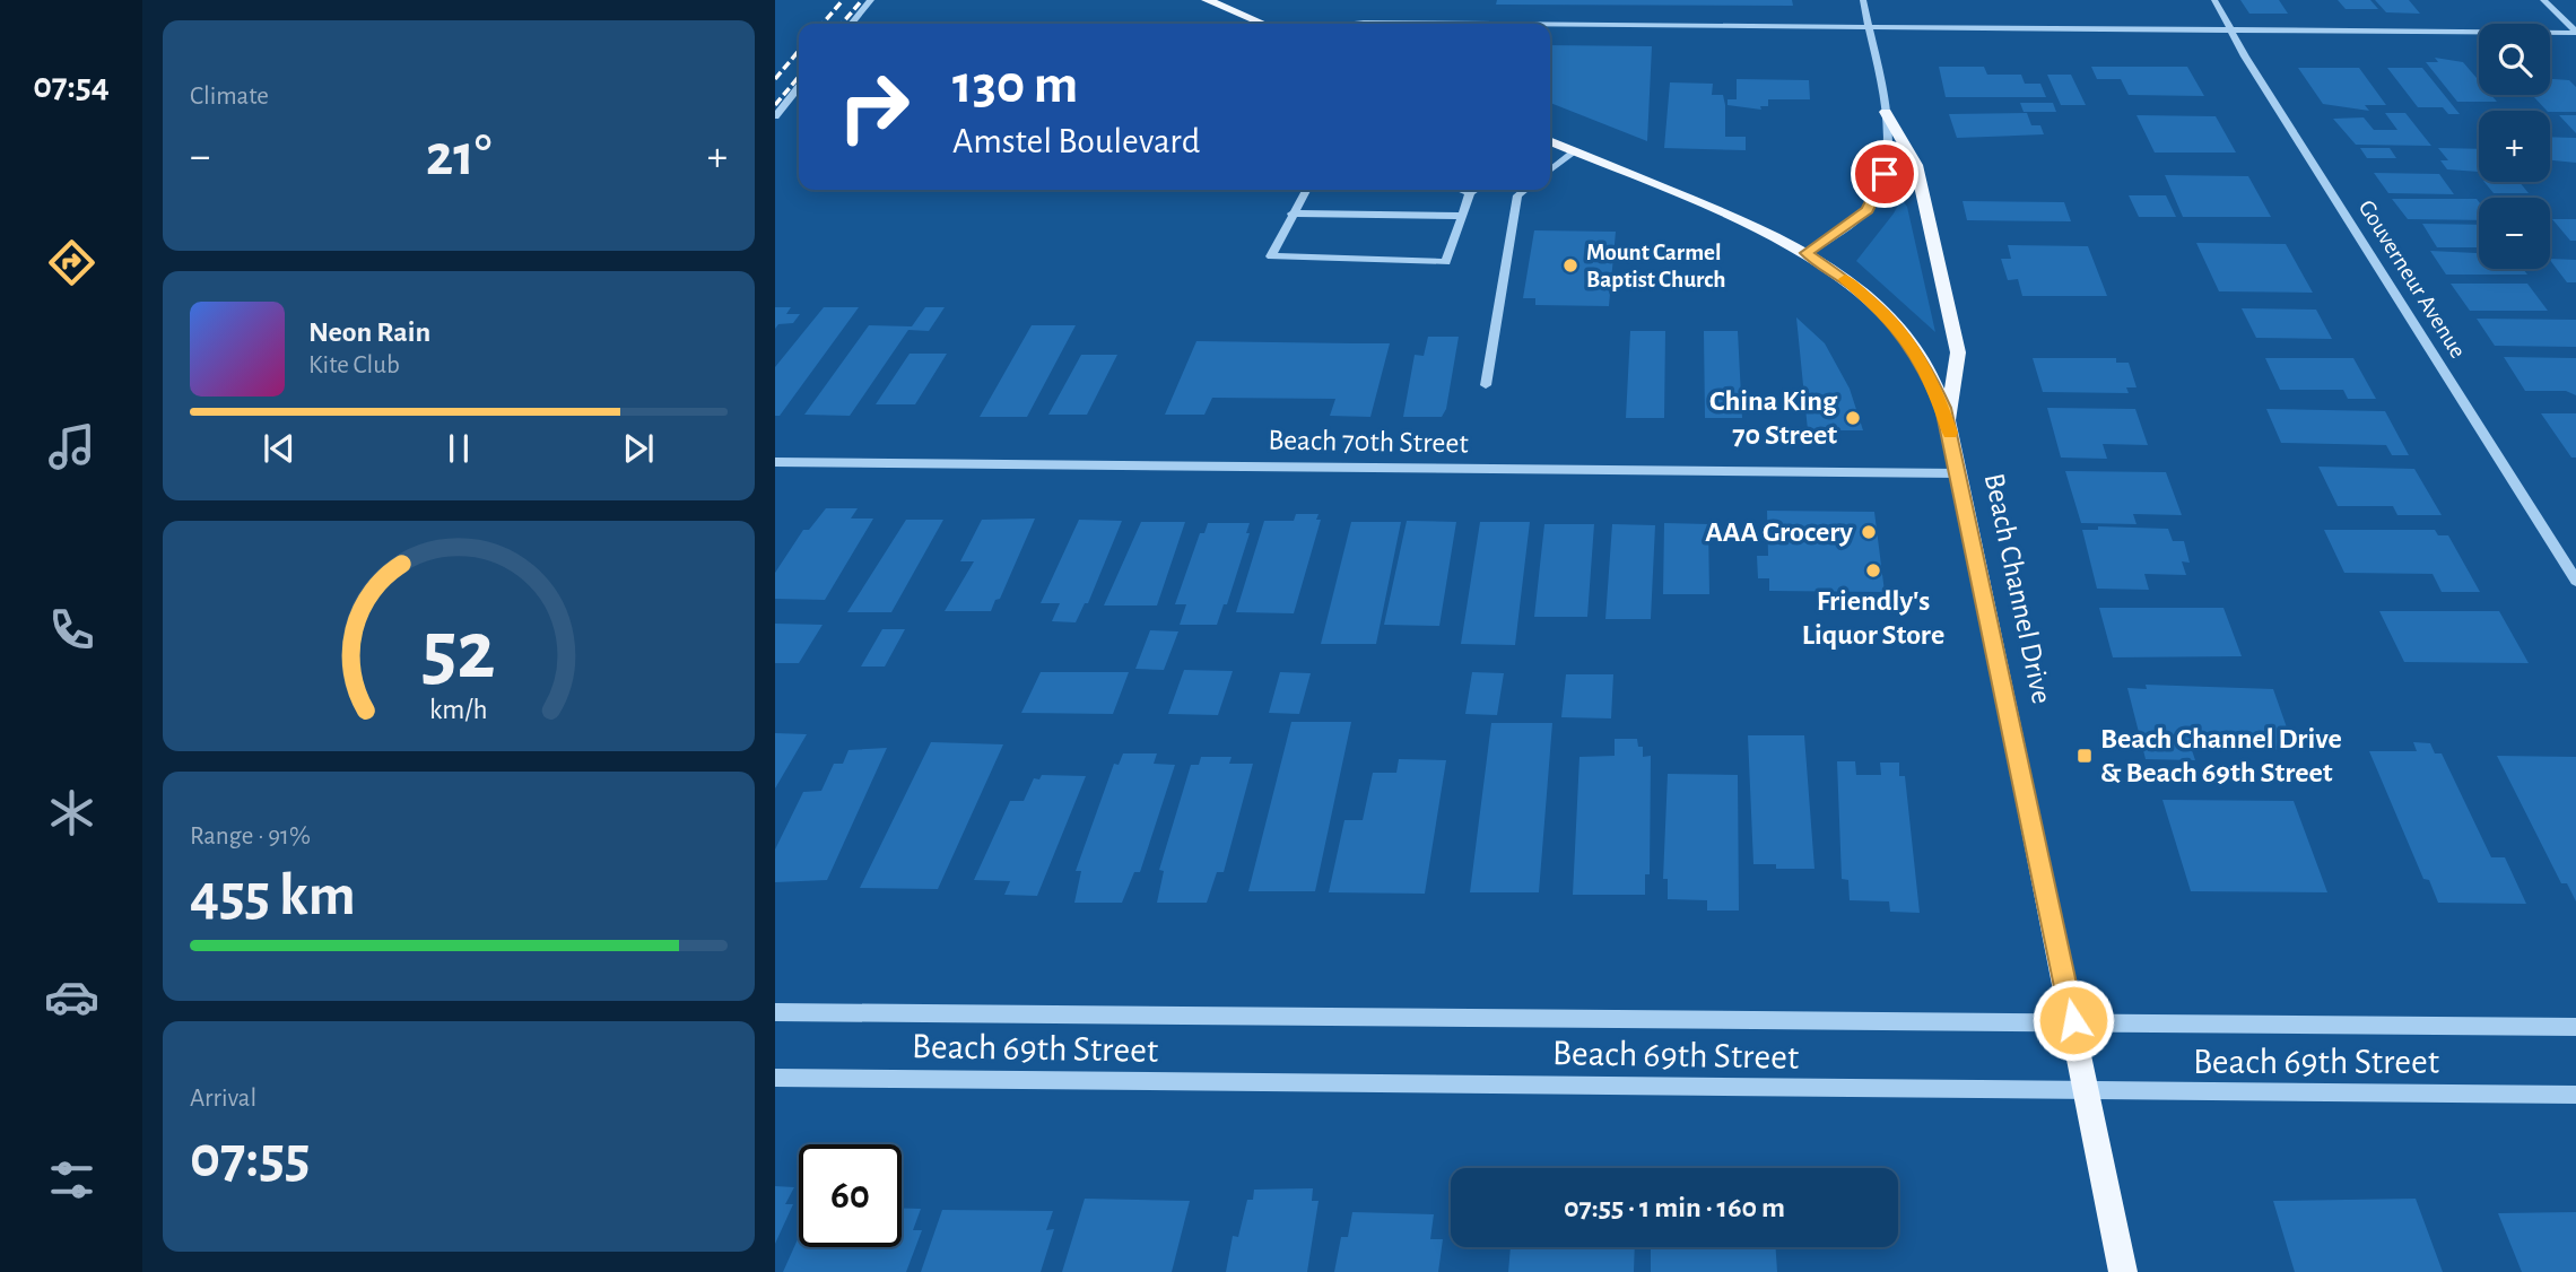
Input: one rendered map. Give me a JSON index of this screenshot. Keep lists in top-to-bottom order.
{
  "streets": {
    "main road": ["Beach Channel Drive"],
    "street": ["Gouverneur Avenue", "Beach 70th Street", "Beach 69th Street"]
  },
  "crossings": [
    ["Beach 70th Street", "Beach Channel Drive"],
    ["Beach Channel Drive", "Beach 69th Street"]
  ],
  "places": {
    "other": [
      "Mount Carmel Baptist Church",
      "China King 70 Street",
      "AAA Grocery",
      "Friendly's Liquor Store"
    ],
    "transit": ["Beach Channel Drive & Beach 69th Street"]
  },
  "page": {
    "tabs": "07:54",
    "tile": [
      "Climate",
      ["Range · 91%", "455 km"],
      ["Arrival", "07:55"]
    ],
    "map_buttons": ["+", "−"],
    "turn": ["130 m", "Amstel Boulevard"],
    "heat": ["−", "21°", "+"],
    "song": ["Neon Rain", "Kite Club"],
    "limit": "60",
    "trip": "07:55 · 1 min · 160 m",
    "gauge": ["52", "km/h"]
  }
}
